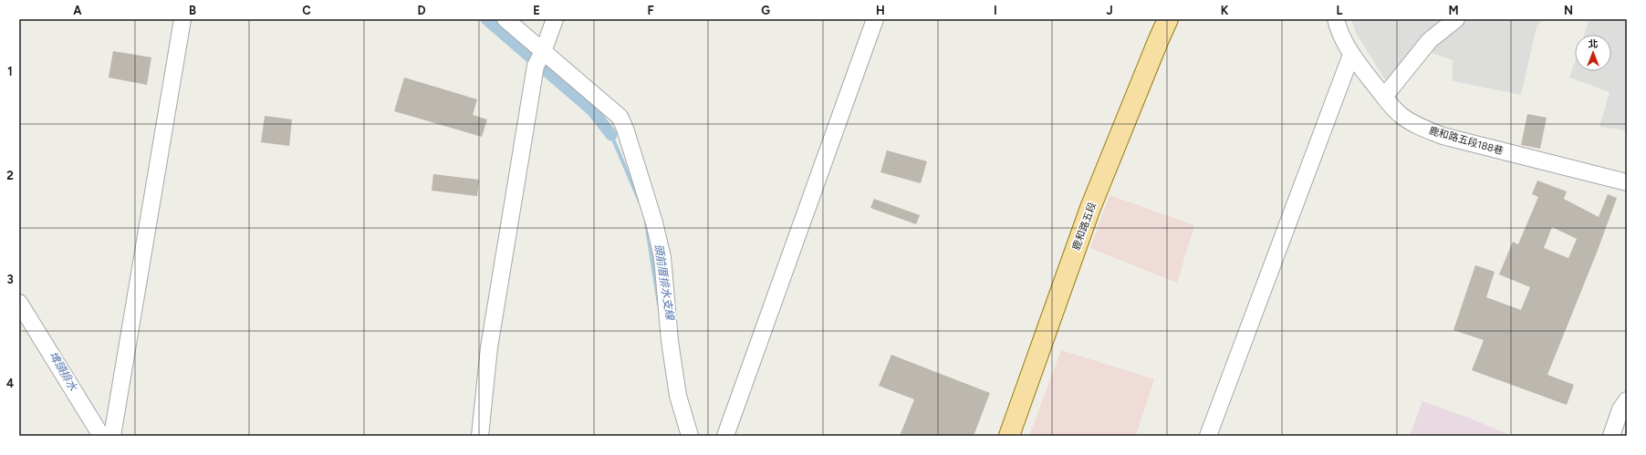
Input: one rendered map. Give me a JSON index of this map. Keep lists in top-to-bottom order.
{
  "streets": {
    "main road": ["鹿和路五段"],
    "street": ["鹿和路五段188巷"]
  },
  "water": ["頭前厝排水支線", "埤頭排水"],
  "north": "top",
  "grid": {
    "columns": [
      "A",
      "B",
      "C",
      "D",
      "E",
      "F",
      "G",
      "H",
      "I",
      "J",
      "K",
      "L",
      "M",
      "N"
    ],
    "rows": [
      "1",
      "2",
      "3",
      "4"
    ]
  }
}
